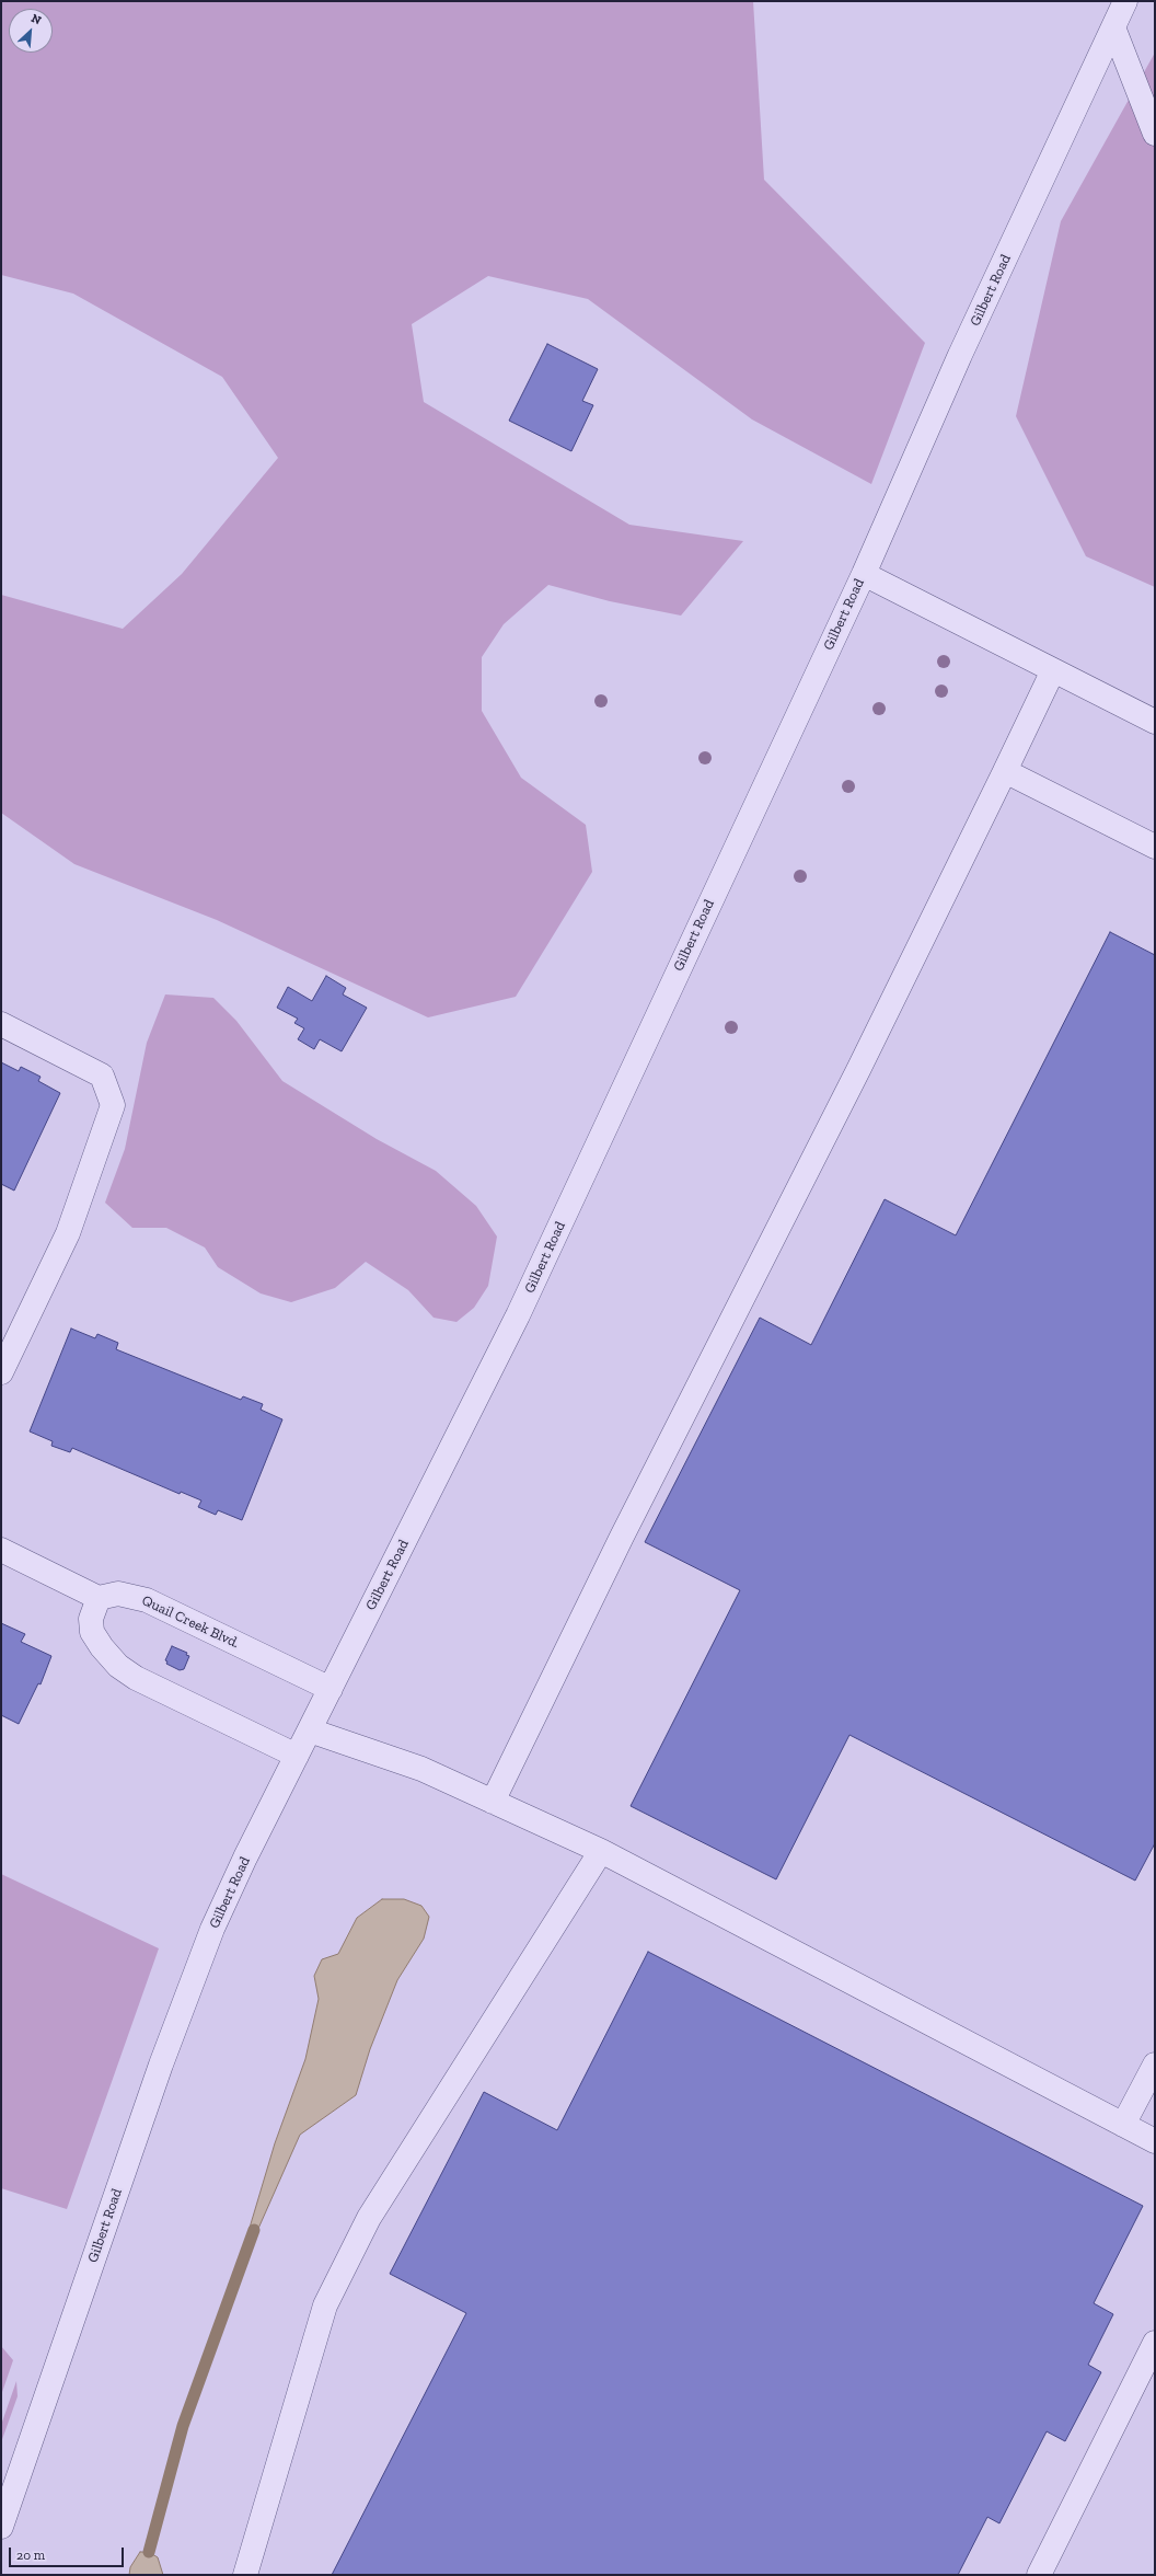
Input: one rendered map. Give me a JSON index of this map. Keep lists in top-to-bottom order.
{
  "streets": {
    "street": ["Gilbert Road", "Quail Creek Blvd."]
  },
  "crossings": [
    ["Gilbert Road", "Quail Creek Blvd."]
  ],
  "scale_bar": "20 m",
  "north": "top right"
}
